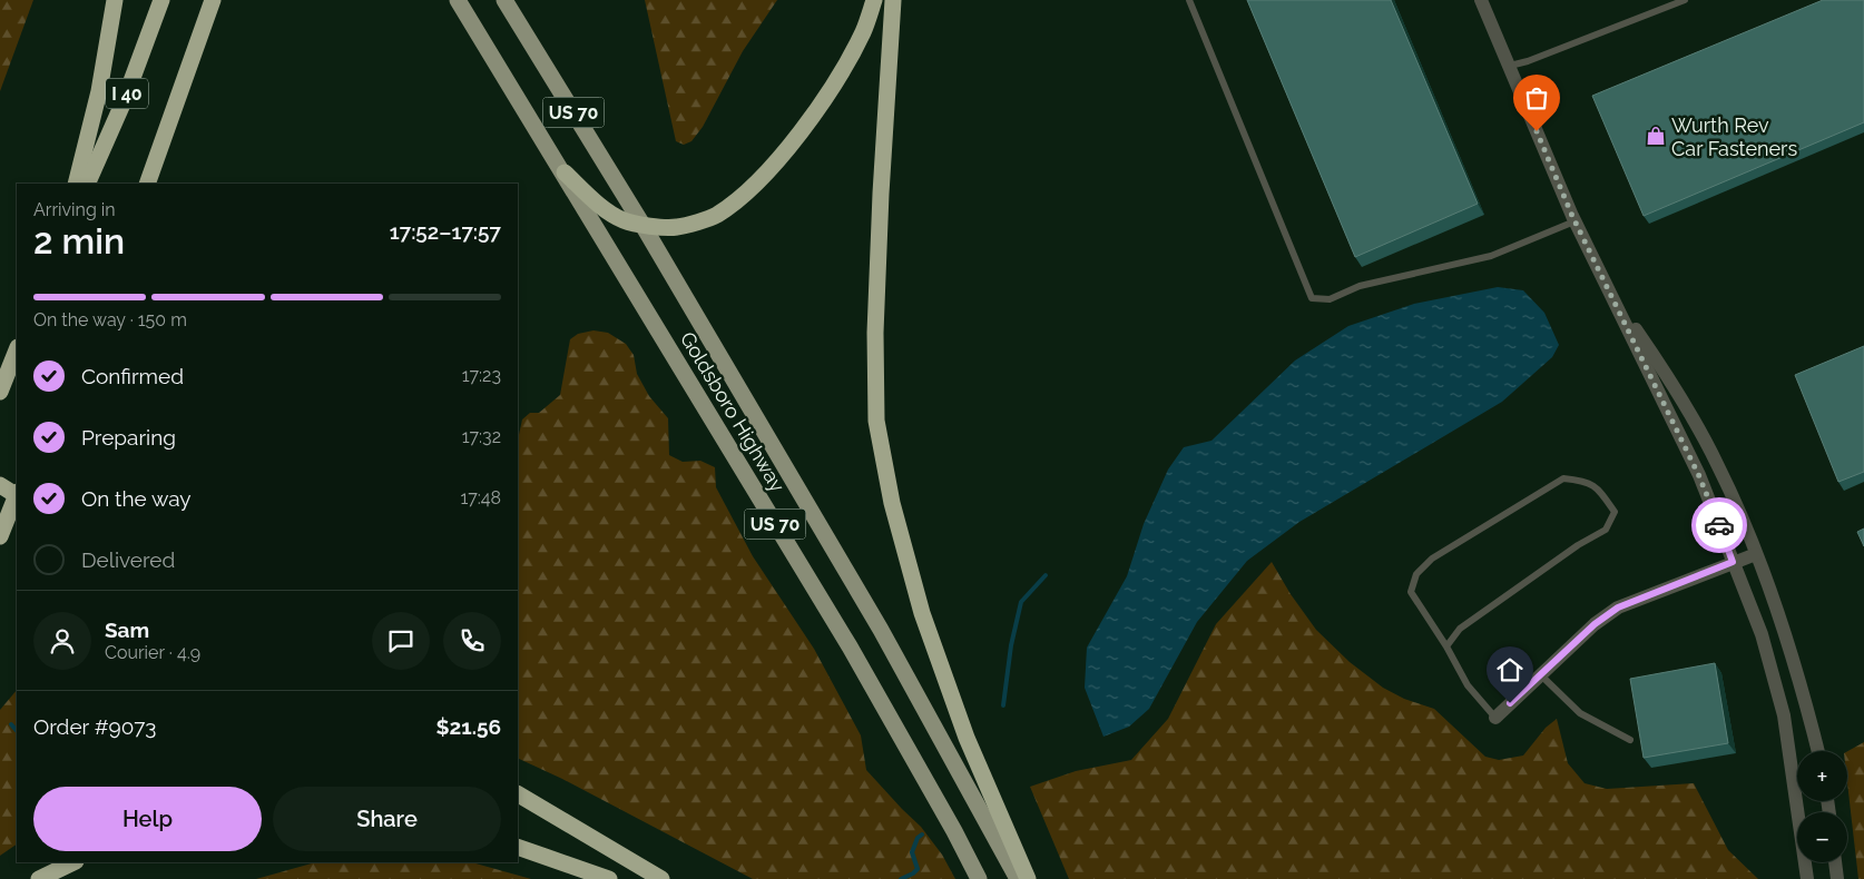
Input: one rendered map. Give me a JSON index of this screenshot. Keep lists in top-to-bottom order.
{
  "streets": {
    "highway": ["I 40"],
    "main road": ["US 70", "Goldsboro Highway"]
  },
  "places": {
    "shop": ["Wurth Rev Car Fasteners"]
  },
  "page": {
    "heading": ["2 min", "Arriving in", "17:52–17:57"],
    "panel": [
      "Sam",
      "Courier · 4.9",
      "Order #9073",
      "$21.56"
    ],
    "bar": "On the way · 150 m",
    "list": [
      ["Confirmed", "17:23"],
      ["Preparing", "17:32"],
      ["On the way", "17:48"],
      "Delivered"
    ],
    "map_buttons": ["+", "−"],
    "buttons": ["Help", "Share"]
  }
}
